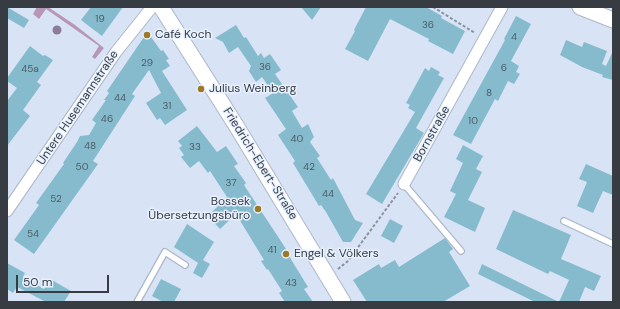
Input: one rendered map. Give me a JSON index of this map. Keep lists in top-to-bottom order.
{
  "streets": {
    "main road": ["Friedrich-Ebert-Straße"],
    "street": ["Untere Husemannstraße", "Bornstraße"]
  },
  "places": [
    "Café Koch",
    "Julius Weinberg",
    "Bossek Übersetzungsbüro",
    "Engel & Völkers"
  ],
  "house_numbers": [
    "19",
    "36",
    "4",
    "29",
    "36",
    "6",
    "45a",
    "8",
    "44",
    "31",
    "46",
    "10",
    "40",
    "48",
    "33",
    "50",
    "42",
    "37",
    "44",
    "52",
    "54",
    "41",
    "43"
  ],
  "scale_bar": "50 m"
}
